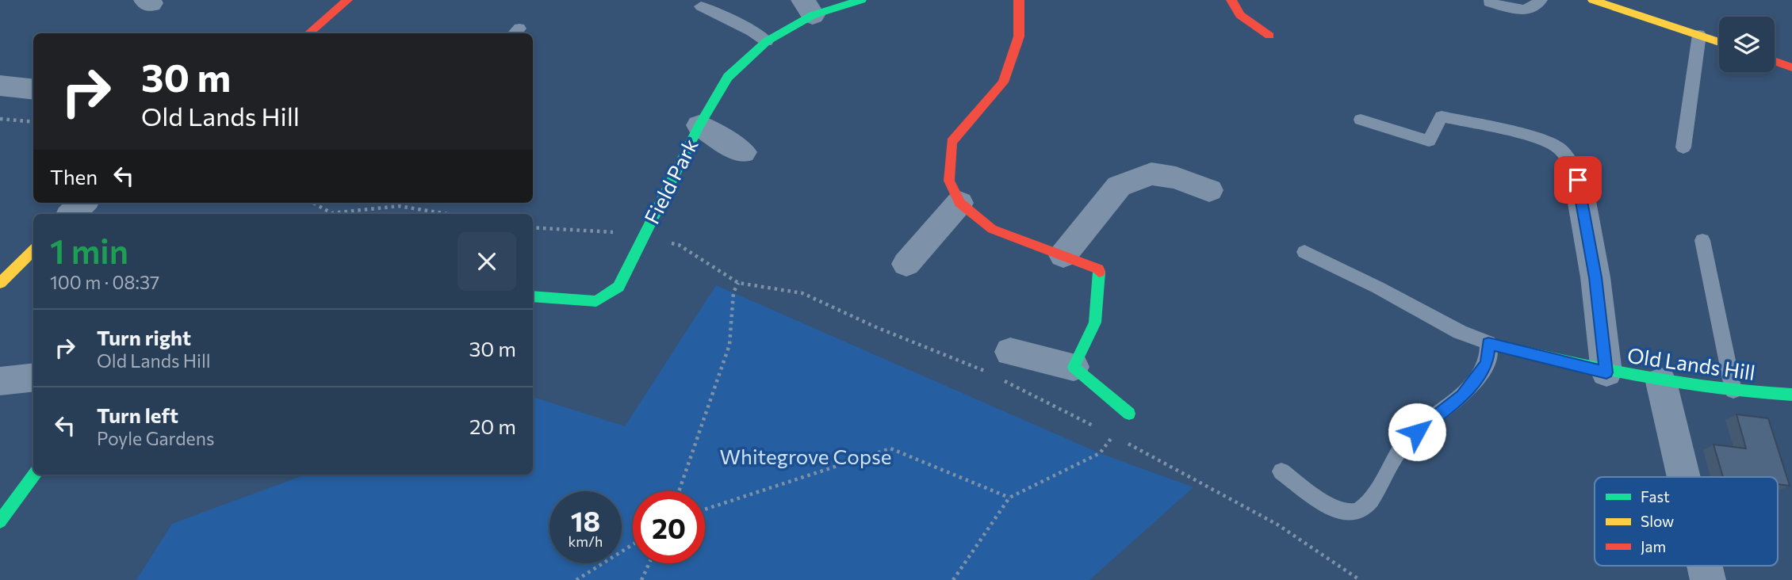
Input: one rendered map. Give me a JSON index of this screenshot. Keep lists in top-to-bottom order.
{
  "streets": {
    "street": ["Field Park", "Old Lands Hill"]
  },
  "parks": ["Whitegrove Copse"],
  "legend": ["Fast", "Slow", "Jam"],
  "page": {
    "turn": ["30 m", "Old Lands Hill"],
    "then": "Then",
    "heading": ["1 min", "100 m · 08:37"],
    "list": [
      {
        "name": "Turn right",
        "note": "Old Lands Hill",
        "value": "30 m"
      },
      {
        "name": "Turn left",
        "note": "Poyle Gardens",
        "value": "20 m"
      }
    ],
    "speed": "18 km/h",
    "limit": "20"
  }
}
